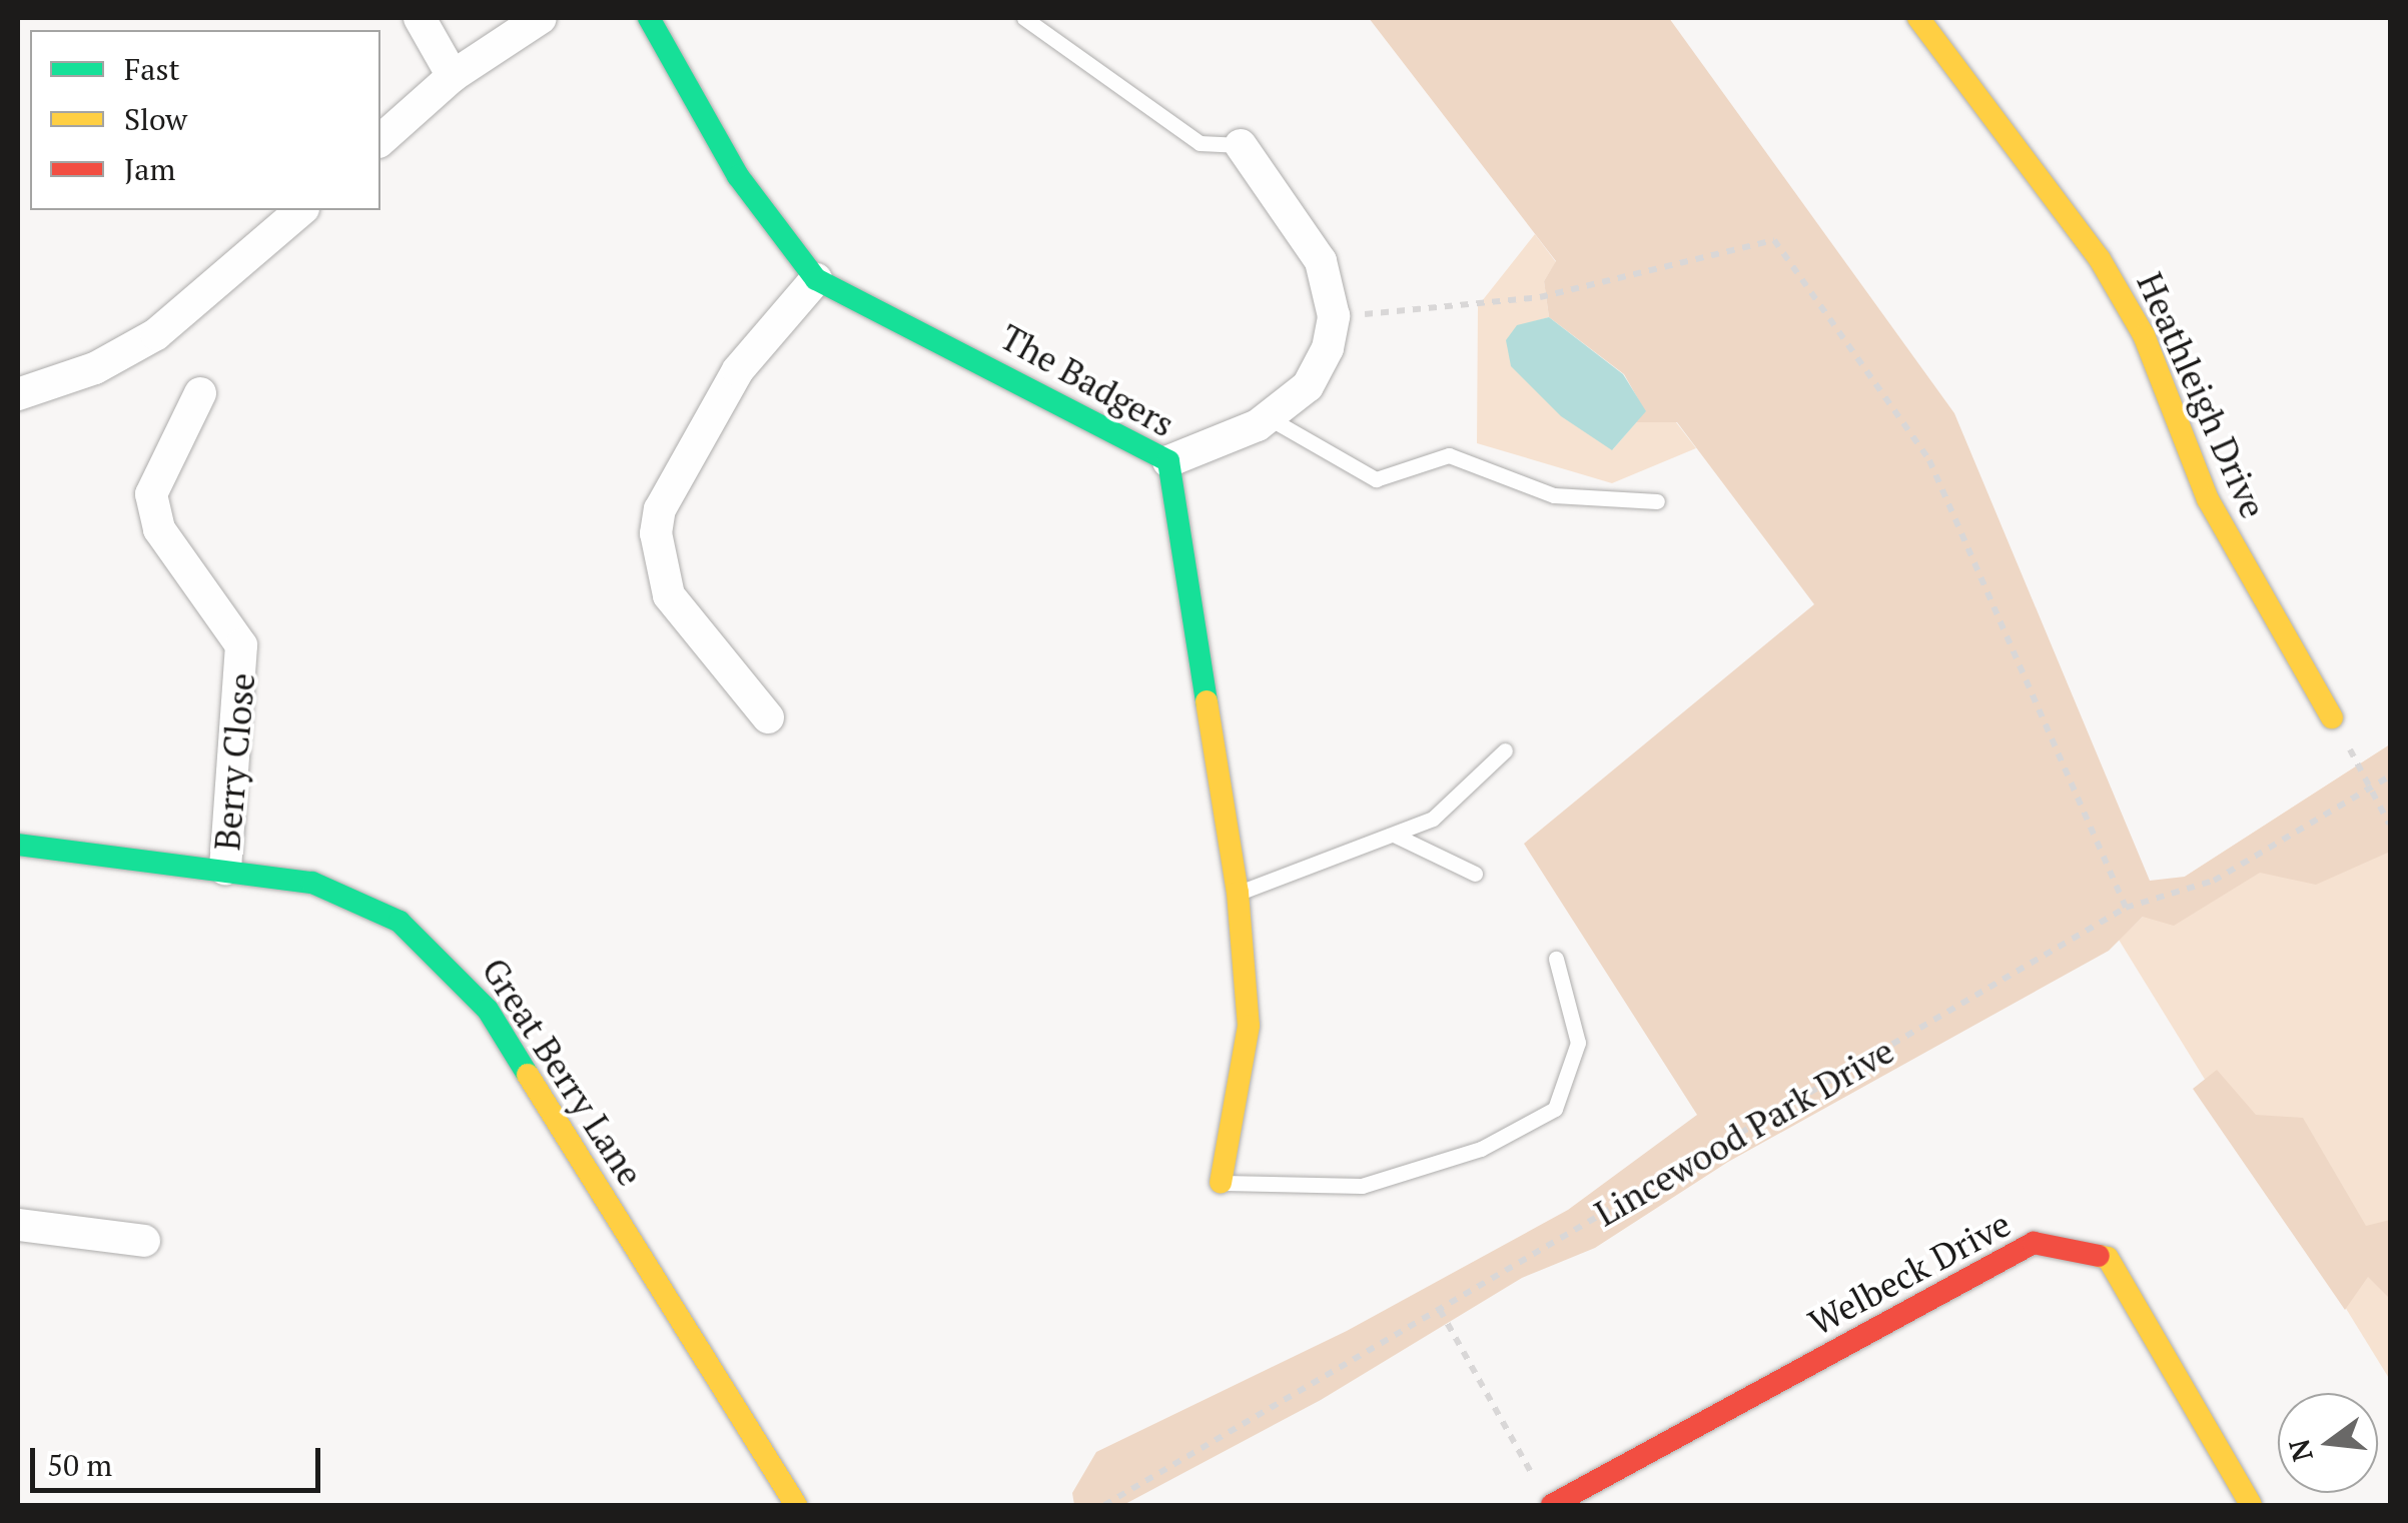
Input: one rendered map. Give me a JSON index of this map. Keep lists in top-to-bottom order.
{
  "streets": {
    "street": [
      "The Badgers",
      "Heathleigh Drive",
      "Berry Close",
      "Great Berry Lane",
      "Welbeck Drive"
    ],
    "path": ["Lincewood Park Drive"]
  },
  "crossings": [
    ["Berry Close", "Great Berry Lane"]
  ],
  "legend": ["Fast", "Slow", "Jam"],
  "scale_bar": "50 m",
  "north": "left"
}
